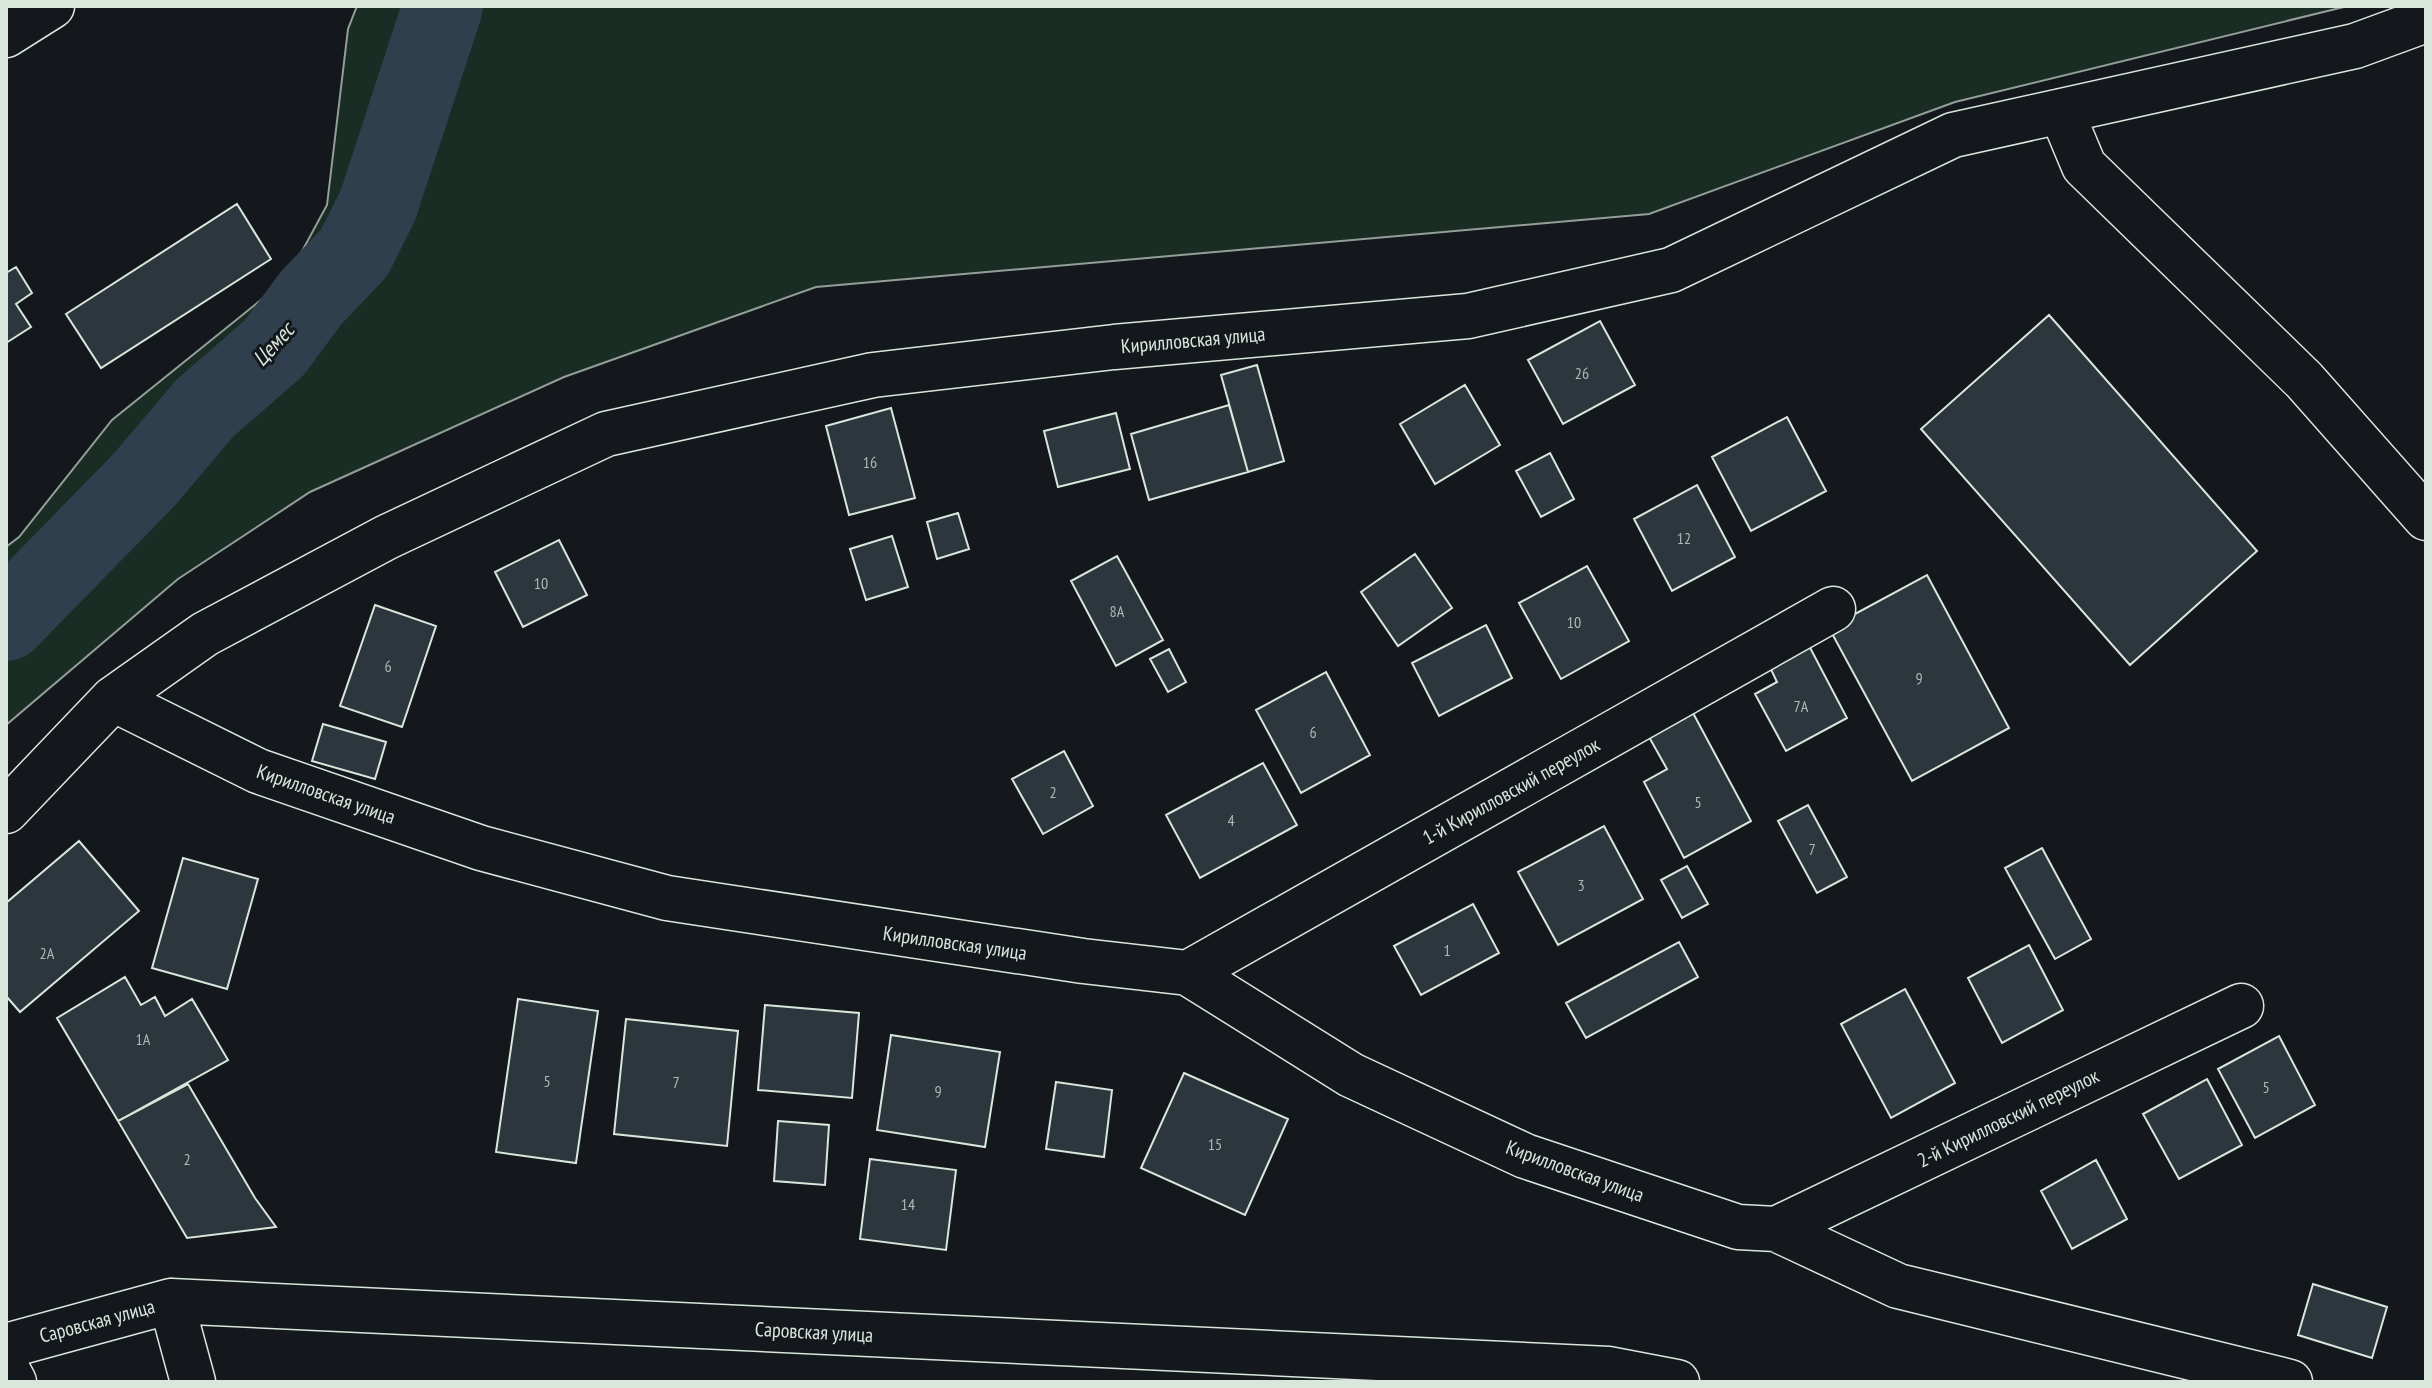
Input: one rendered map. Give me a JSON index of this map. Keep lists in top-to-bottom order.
{
  "streets": {
    "main road": [
      "Кирилловская улица",
      "1-й Кирилловский переулок",
      "2-й Кирилловский переулок",
      "Саровская улица"
    ]
  },
  "crossings": [
    ["Кирилловская улица", "1-й Кирилловский переулок"],
    ["Кирилловская улица", "2-й Кирилловский переулок"]
  ],
  "water": ["Цемес"],
  "house_numbers": [
    "26",
    "16",
    "12",
    "10",
    "8А",
    "10",
    "6",
    "9",
    "7А",
    "6",
    "2",
    "5",
    "4",
    "7",
    "3",
    "1",
    "2А",
    "1А",
    "5",
    "7",
    "5",
    "9",
    "15",
    "2",
    "14"
  ]
}
